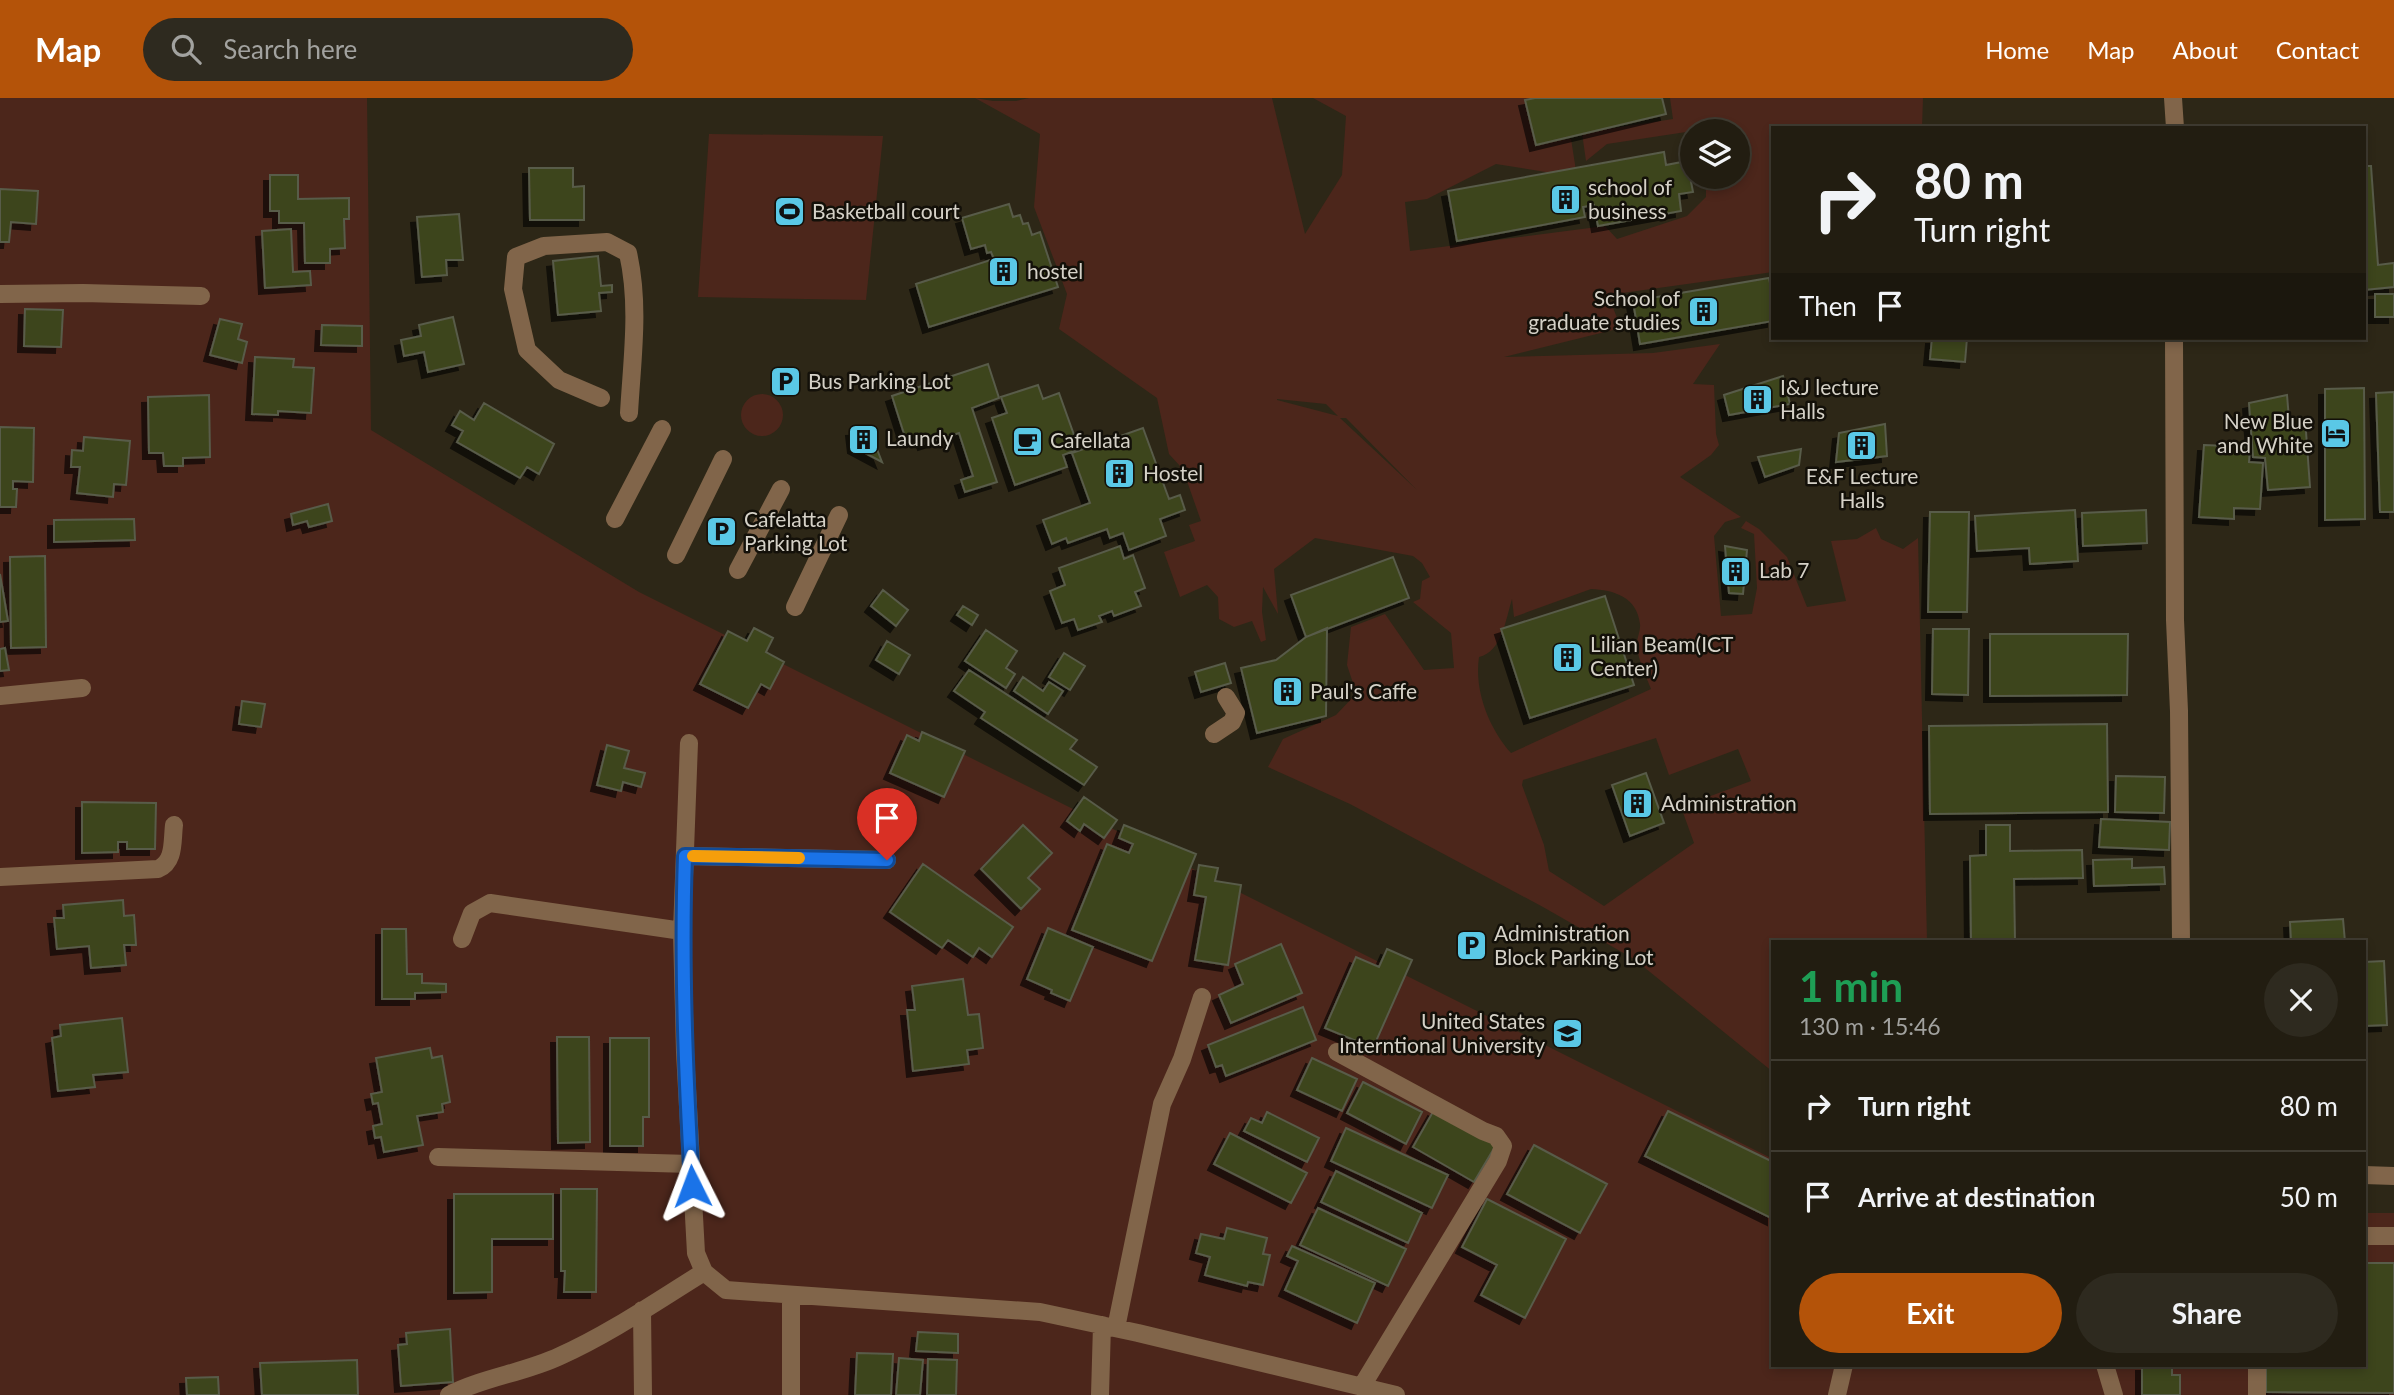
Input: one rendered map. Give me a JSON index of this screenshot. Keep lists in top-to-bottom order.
{
  "places": {
    "building": [
      "school of business",
      "hostel",
      "School of graduate studies",
      "I&J lecture Halls",
      "Laundy",
      "E&F Lecture Halls",
      "Hostel",
      "Lab 7",
      "Lilian Beam(ICT Center)",
      "Paul's Caffe",
      "Administration"
    ],
    "sports": ["Basketball court"],
    "parking": ["Bus Parking Lot", "Cafelatta Parking Lot", "Administration Block Parking Lot"],
    "hotel": ["New Blue and White"],
    "cafe": ["Cafellata"],
    "school or university": ["United States Interntional University"]
  },
  "page": {
    "header": "Map",
    "search": "Search here",
    "nav": [
      "Home",
      "Map",
      "About",
      "Contact"
    ],
    "turn": ["80 m", "Turn right"],
    "then": "Then",
    "heading": ["1 min", "130 m · 15:46"],
    "list": [
      {
        "name": "Turn right",
        "value": "80 m"
      },
      {
        "name": "Arrive at destination",
        "value": "50 m"
      }
    ],
    "buttons": ["Exit", "Share"]
  }
}
